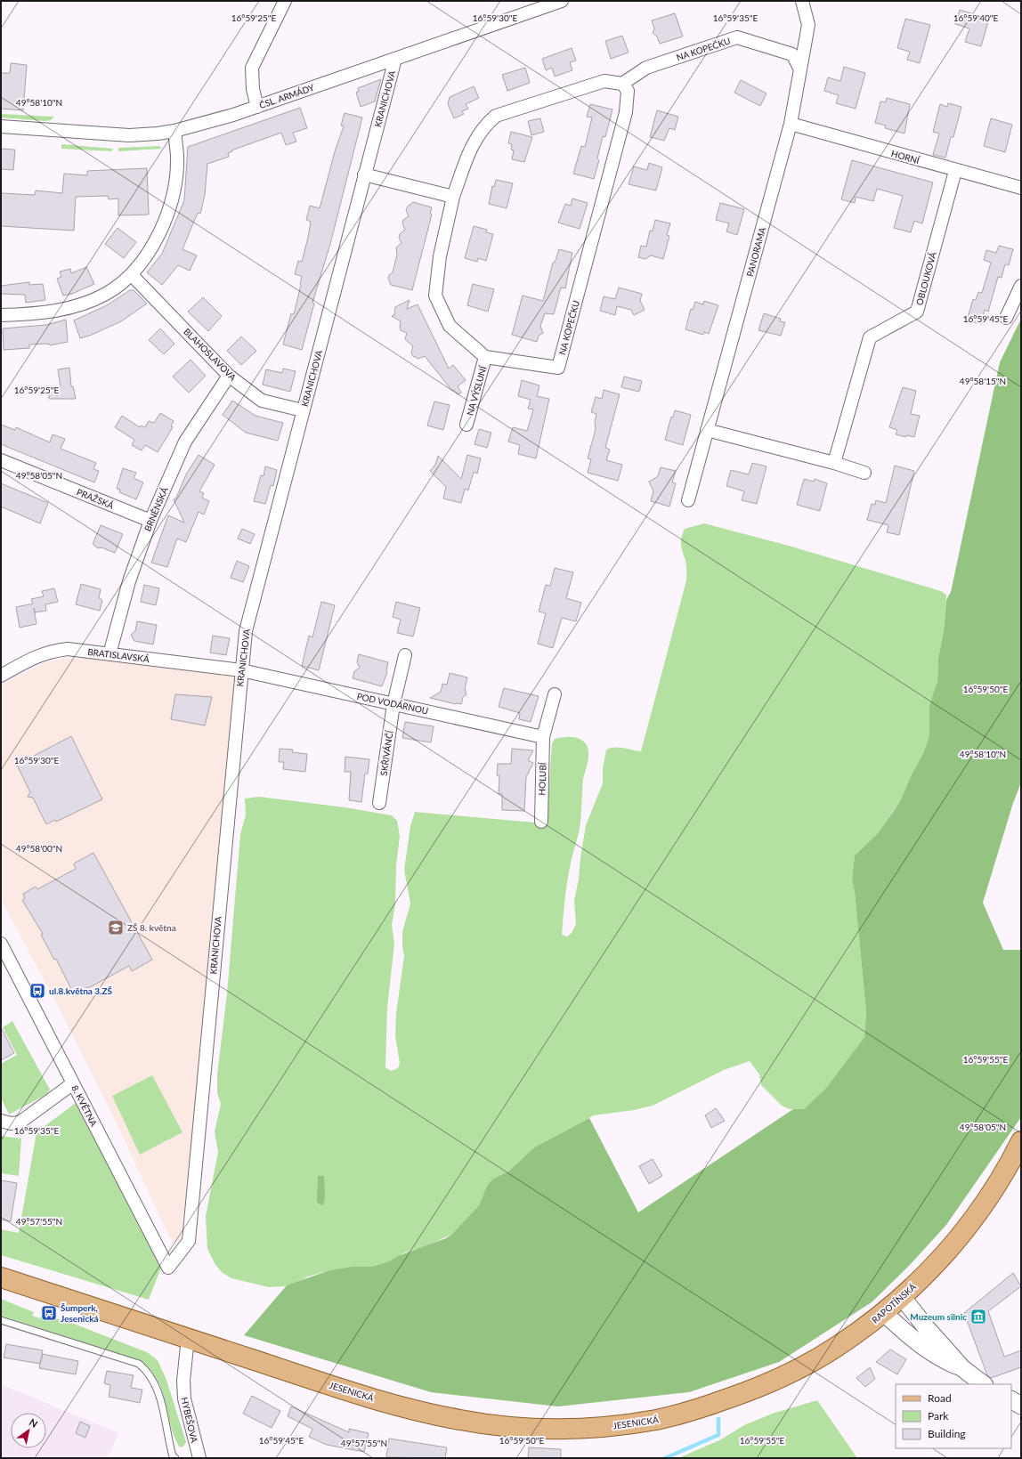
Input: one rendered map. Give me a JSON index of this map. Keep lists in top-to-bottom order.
{
  "streets": {
    "main road": ["RAPOTÍNSKÁ", "JESENICKÁ"],
    "street": [
      "NA KOPEČKU",
      "ČSL. ARMÁDY",
      "KRANICHOVA",
      "HORNÍ",
      "PANORAMA",
      "OBLOUKOVÁ",
      "BLAHOSLAVOVA",
      "NA VÝSLUNÍ",
      "PRAŽSKÁ",
      "BRNĚNSKÁ",
      "BRATISLAVSKÁ",
      "POD VODÁRNOU",
      "SKŘIVÁNČÍ",
      "HOLUBÍ",
      "8. KVĚTNA",
      "HYBEŠOVA"
    ]
  },
  "crossings": [
    ["NA KOPEČKU", "PANORAMA"],
    ["NA KOPEČKU", "NA VÝSLUNÍ"],
    ["ČSL. ARMÁDY", "KRANICHOVA"],
    ["KRANICHOVA", "BLAHOSLAVOVA"],
    ["KRANICHOVA", "BRATISLAVSKÁ"],
    ["KRANICHOVA", "POD VODÁRNOU"],
    ["KRANICHOVA", "8. KVĚTNA"],
    ["HORNÍ", "PANORAMA"],
    ["HORNÍ", "OBLOUKOVÁ"],
    ["BLAHOSLAVOVA", "BRNĚNSKÁ"],
    ["PRAŽSKÁ", "BRNĚNSKÁ"],
    ["BRNĚNSKÁ", "BRATISLAVSKÁ"],
    ["BRATISLAVSKÁ", "POD VODÁRNOU"],
    ["POD VODÁRNOU", "SKŘIVÁNČÍ"],
    ["POD VODÁRNOU", "HOLUBÍ"],
    ["RAPOTÍNSKÁ", "JESENICKÁ"],
    ["JESENICKÁ", "HYBEŠOVA"]
  ],
  "places": {
    "school or university": ["ZŠ 8. května"],
    "bus stop": ["ul.8.května 3.ZŠ", "Šumperk, Jesenická"],
    "museum": ["Muzeum silnic"]
  },
  "legend": ["Road", "Park", "Building"],
  "north": "top right",
  "coordinates": [
    "16°59'30\"E",
    "16°59'25\"E",
    "16°59'35\"E",
    "16°59'40\"E",
    "49°58'10\"N",
    "16°59'45\"E",
    "49°58'15\"N",
    "49°58'05\"N",
    "16°59'50\"E",
    "49°58'00\"N",
    "16°59'55\"E",
    "49°57'55\"N"
  ]
}
